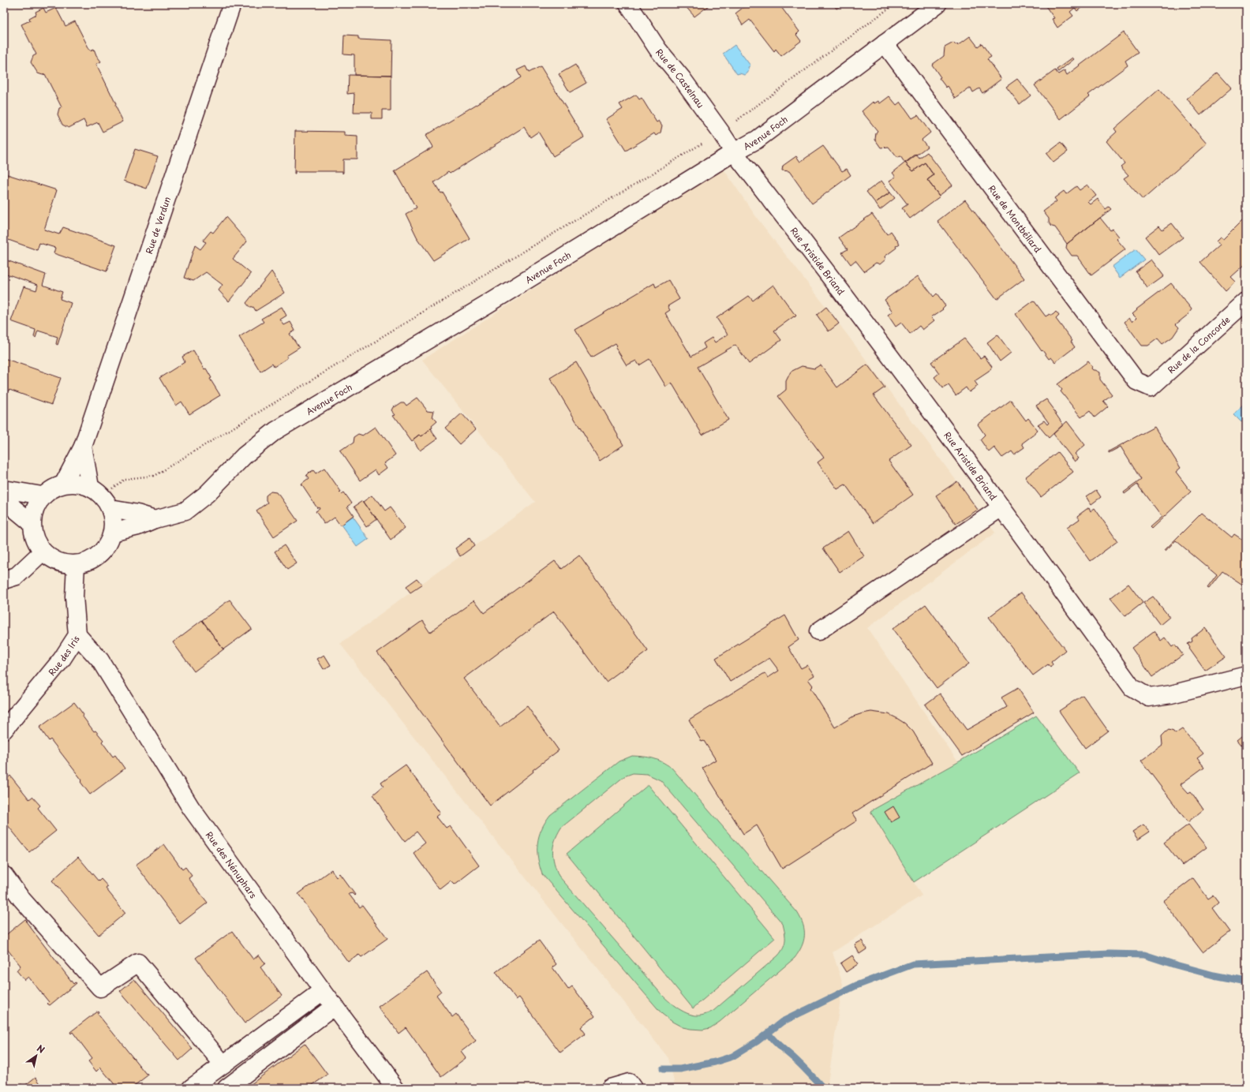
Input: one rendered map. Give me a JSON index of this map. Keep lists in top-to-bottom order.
{
  "streets": {
    "street": [
      "Rue de Castelnau",
      "Avenue Foch",
      "Rue de Montbéliard",
      "Rue de Verdun",
      "Rue Aristide Briand",
      "Rue de la Concorde",
      "Rue des Iris",
      "Rue des Nénuphars"
    ]
  },
  "crossings": [
    ["Rue de Castelnau", "Avenue Foch"],
    ["Rue de Castelnau", "Rue Aristide Briand"],
    ["Avenue Foch", "Rue de Montbéliard"],
    ["Avenue Foch", "Rue de Verdun"],
    ["Avenue Foch", "Rue Aristide Briand"],
    ["Avenue Foch", "Rue des Iris"],
    ["Rue de Montbéliard", "Rue de la Concorde"],
    ["Rue de Verdun", "Rue des Iris"],
    ["Rue des Iris", "Rue des Nénuphars"]
  ],
  "north": "top right"
}
